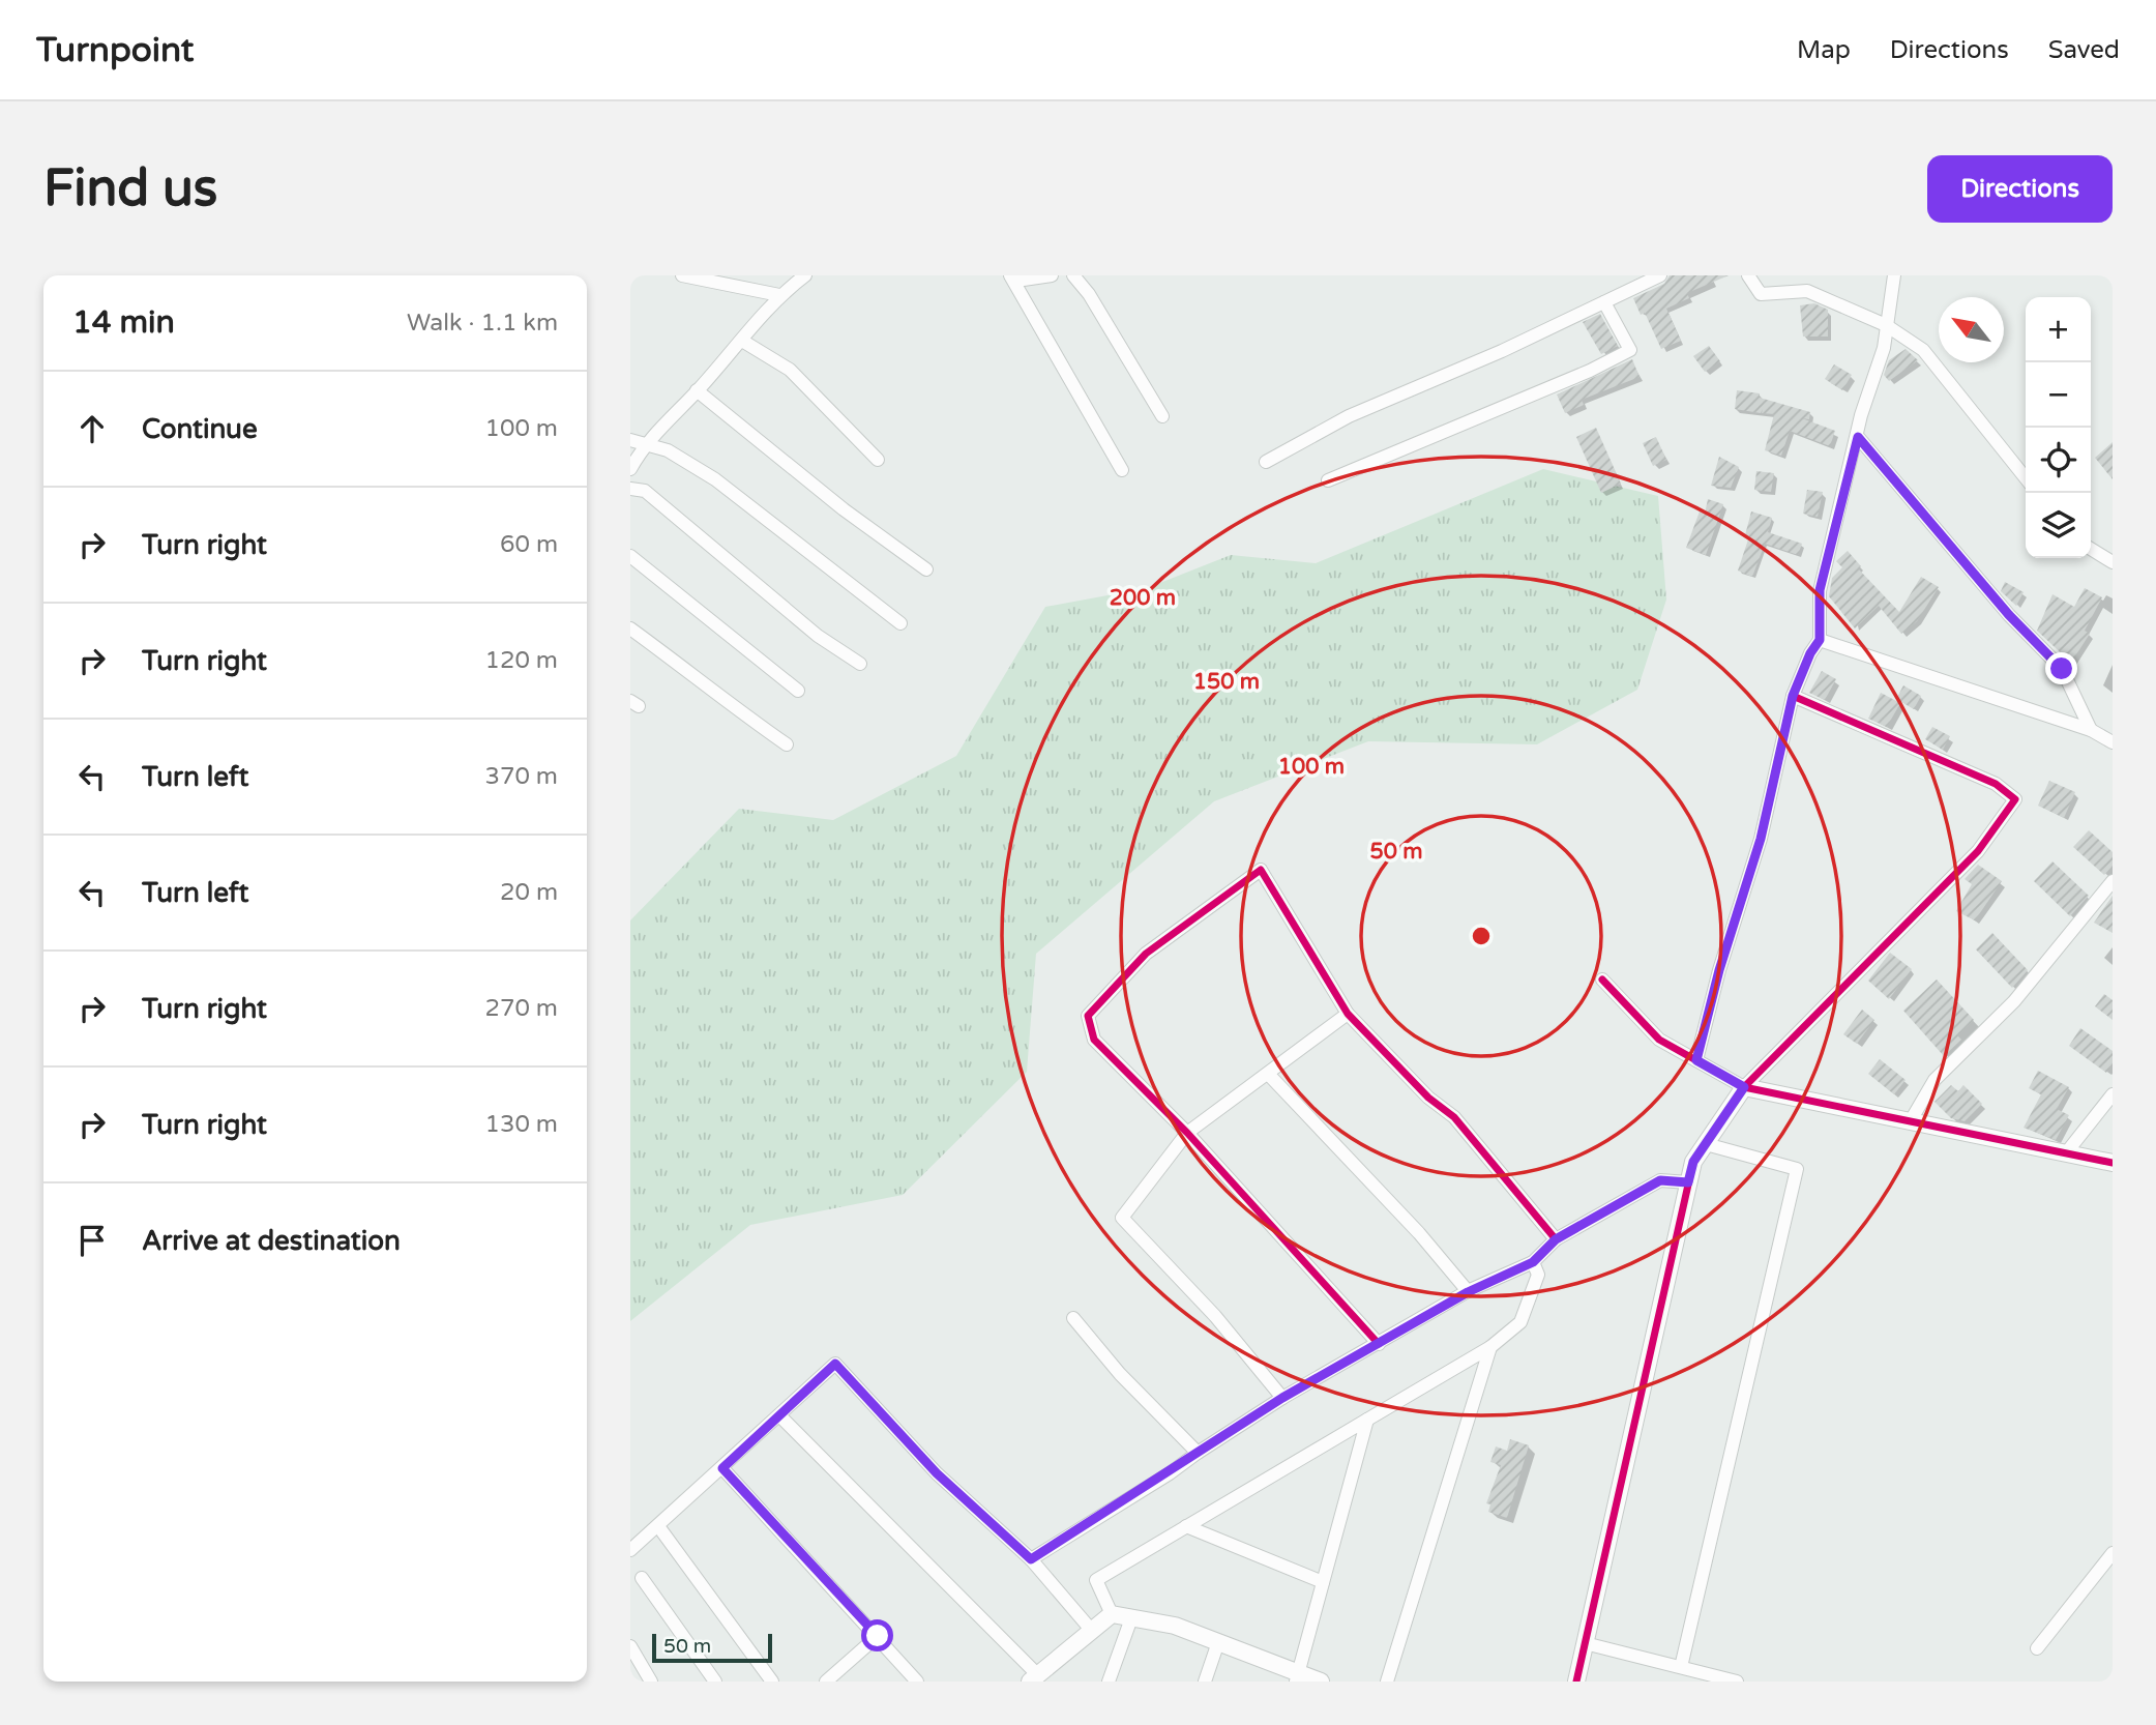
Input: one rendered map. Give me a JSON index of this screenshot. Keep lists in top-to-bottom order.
{
  "scale_bar": "50 m",
  "north": "top left",
  "page": {
    "header": "Turnpoint",
    "nav": ["Map", "Directions", "Saved"],
    "buttons": "Directions",
    "title": "Find us",
    "heading": ["14 min", "Walk · 1.1 km"],
    "map_buttons": ["+", "−"],
    "list": [
      ["Continue", "100 m"],
      ["Turn right", "60 m"],
      ["Turn right", "120 m"],
      ["Turn left", "370 m"],
      ["Turn left", "20 m"],
      ["Turn right", "270 m"],
      ["Turn right", "130 m"],
      "Arrive at destination"
    ],
    "scale": "50 m"
  },
  "rings": [
    "200 m",
    "150 m",
    "100 m",
    "50 m"
  ]
}
